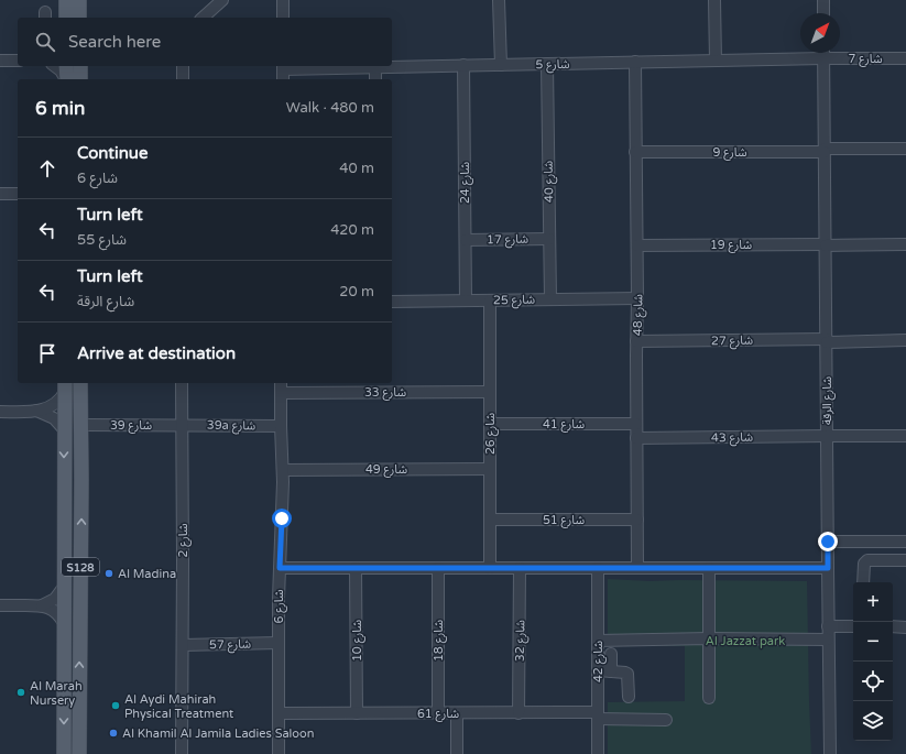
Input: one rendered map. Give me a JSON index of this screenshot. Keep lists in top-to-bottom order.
{
  "streets": {
    "main road": ["S128"],
    "street": [
      "شارع 7",
      "شارع 5",
      "شارع 9",
      "شارع 40",
      "شارع 24",
      "شارع 17",
      "شارع 19",
      "شارع 25",
      "شارع 48",
      "شارع 27",
      "شارع 33",
      "شارع الرقة",
      "شارع 41",
      "شارع 39",
      "39a شارع",
      "شارع 26",
      "شارع 43",
      "شارع 49",
      "شارع 51",
      "شارع 2",
      "شارع 6",
      "شارع 10",
      "شارع 18",
      "شارع 32",
      "شارع 57",
      "شارع 42",
      "شارع 61"
    ]
  },
  "crossings": [
    ["شارع 7", "شارع 5"],
    ["شارع 7", "شارع الرقة"],
    ["شارع 5", "شارع 40"],
    ["شارع 5", "شارع 24"],
    ["شارع 5", "شارع 48"],
    ["شارع 5", "شارع الرقة"],
    ["شارع 9", "شارع 48"],
    ["شارع 9", "شارع الرقة"],
    ["شارع 40", "شارع 17"],
    ["شارع 40", "شارع 25"],
    ["شارع 24", "شارع 17"],
    ["شارع 24", "شارع 25"],
    ["شارع 19", "شارع 48"],
    ["شارع 19", "شارع الرقة"],
    ["شارع 25", "شارع 48"],
    ["شارع 25", "شارع 26"],
    ["شارع 48", "شارع 27"],
    ["شارع 48", "شارع 41"],
    ["شارع 48", "شارع 43"],
    ["شارع 48", "شارع 51"],
    ["شارع 27", "شارع الرقة"],
    ["شارع 33", "شارع 26"],
    ["شارع 33", "شارع 6"],
    ["شارع الرقة", "شارع 43"],
    ["شارع 41", "شارع 26"],
    ["شارع 39", "39a شارع"],
    ["شارع 39", "شارع 2"],
    ["شارع 39", "S128"],
    ["39a شارع", "شارع 2"],
    ["39a شارع", "شارع 6"],
    ["شارع 26", "شارع 49"],
    ["شارع 26", "شارع 51"],
    ["شارع 49", "شارع 6"],
    ["شارع 2", "شارع 57"],
    ["شارع 6", "شارع 57"],
    ["شارع 6", "شارع 61"],
    ["شارع 10", "شارع 61"],
    ["شارع 18", "شارع 61"],
    ["شارع 32", "شارع 61"],
    ["شارع 42", "شارع 61"]
  ],
  "parks": ["Al Jazzat park"],
  "places": [
    "Al Madina",
    "Al Marah Nursery",
    "Al Aydi Mahirah Physical Treatment",
    "Al Khamil Al Jamila Ladies Saloon"
  ],
  "north": "top right",
  "page": {
    "search": "Search here",
    "heading": ["6 min", "Walk · 480 m"],
    "list": [
      ["Continue", "شارع 6", "40 m"],
      ["Turn left", "شارع 55", "420 m"],
      ["Turn left", "شارع الرقة", "20 m"],
      "Arrive at destination"
    ],
    "map_buttons": ["+", "−"]
  }
}
